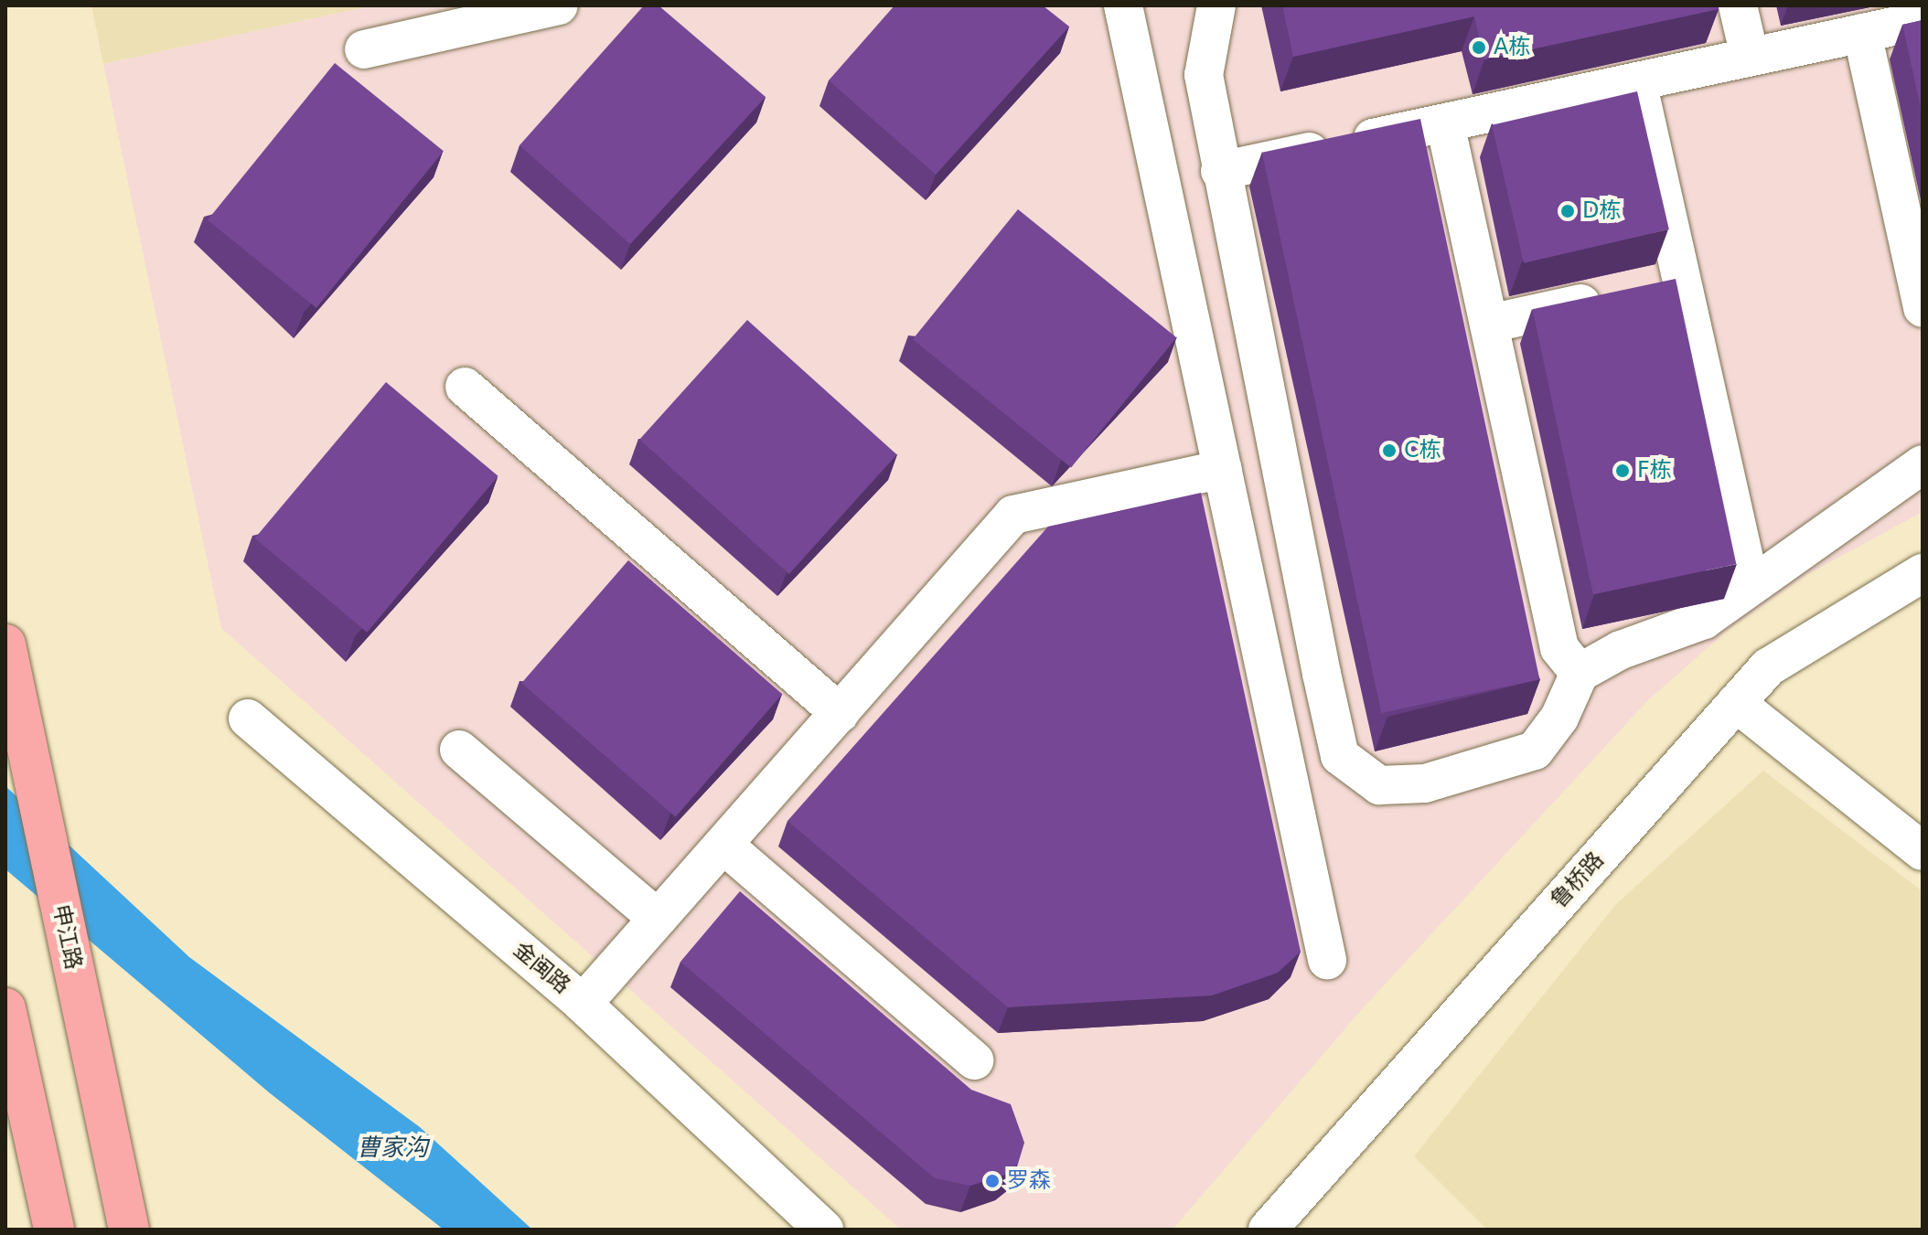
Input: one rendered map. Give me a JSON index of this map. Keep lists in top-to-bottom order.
{
  "streets": {
    "main road": ["申江路"],
    "street": ["鲁桥路", "金闽路"]
  },
  "water": ["曹家沟"],
  "places": [
    "A栋",
    "D栋",
    "C栋",
    "F栋",
    "罗森"
  ]
}
